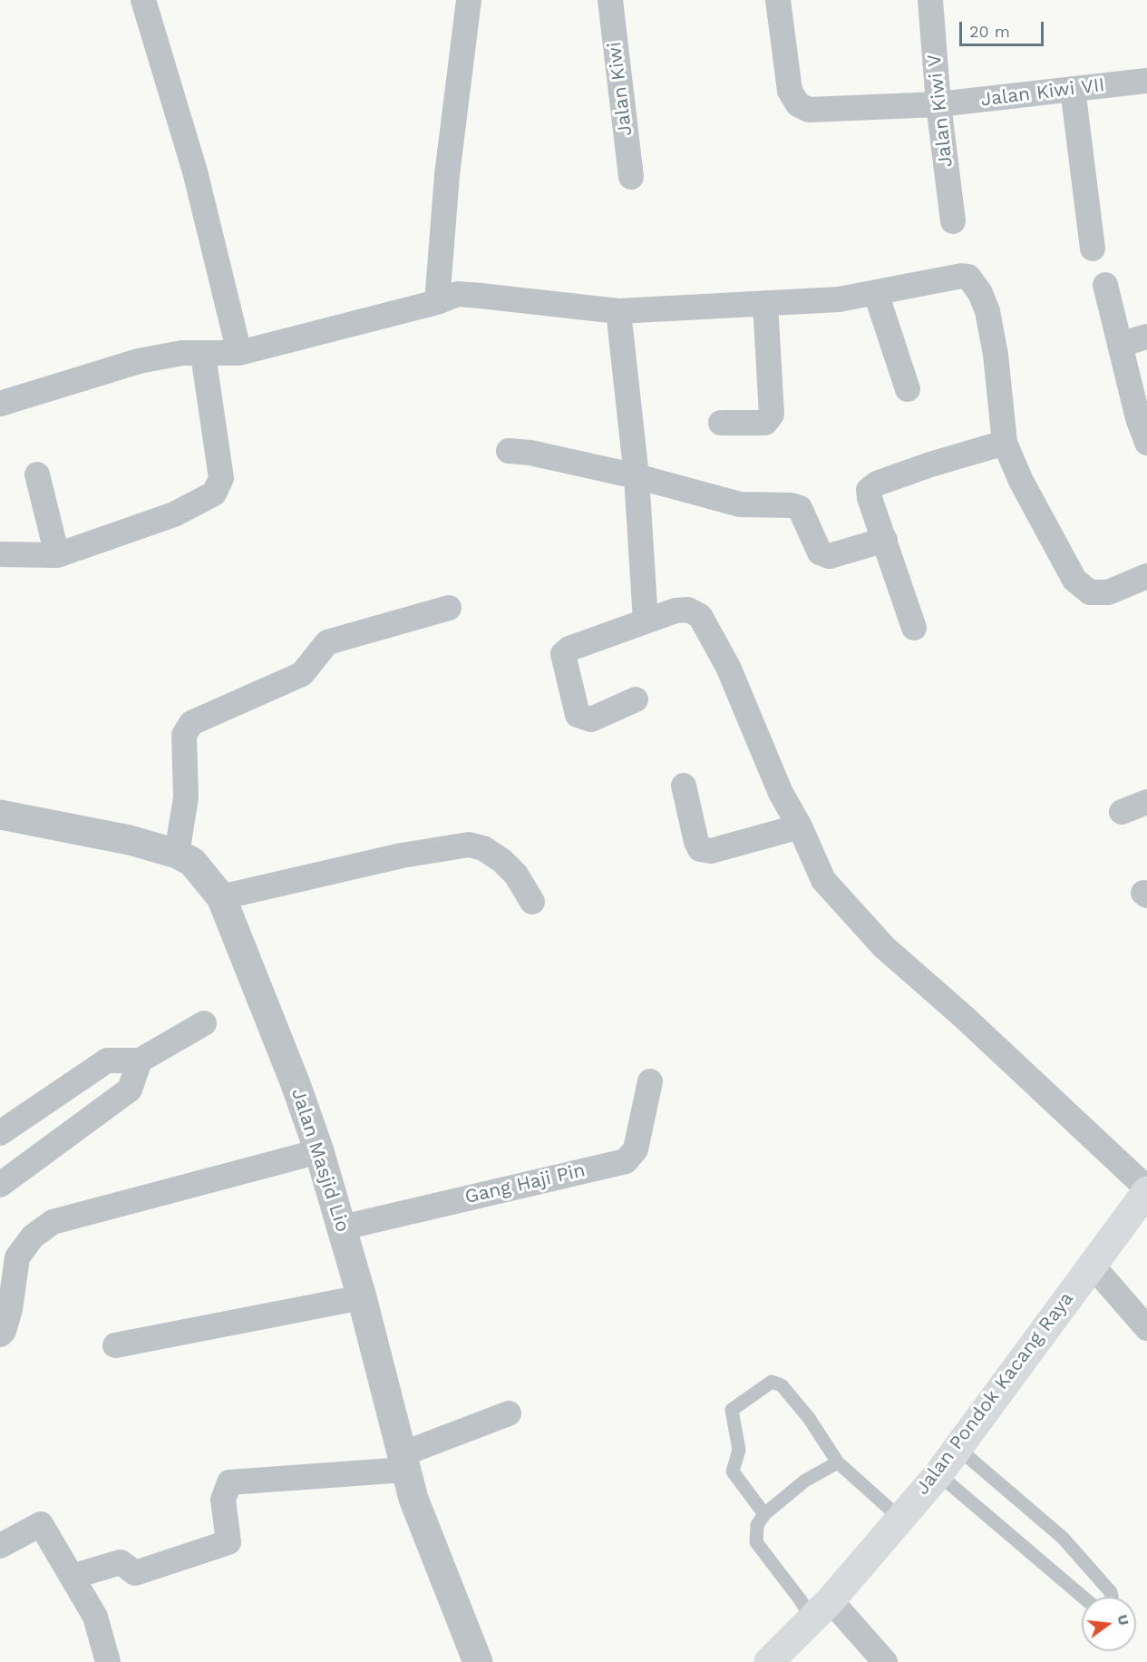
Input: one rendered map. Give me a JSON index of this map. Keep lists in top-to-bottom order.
{
  "streets": {
    "main road": ["Jalan Pondok Kacang Raya"],
    "street": [
      "Jalan Kiwi",
      "Jalan Kiwi VII",
      "Jalan Kiwi V",
      "Jalan Masjid Lio",
      "Gang Haji Pin"
    ]
  },
  "crossings": [
    ["Jalan Kiwi VII", "Jalan Kiwi V"],
    ["Jalan Masjid Lio", "Gang Haji Pin"]
  ],
  "scale_bar": "20 m",
  "north": "right"
}
